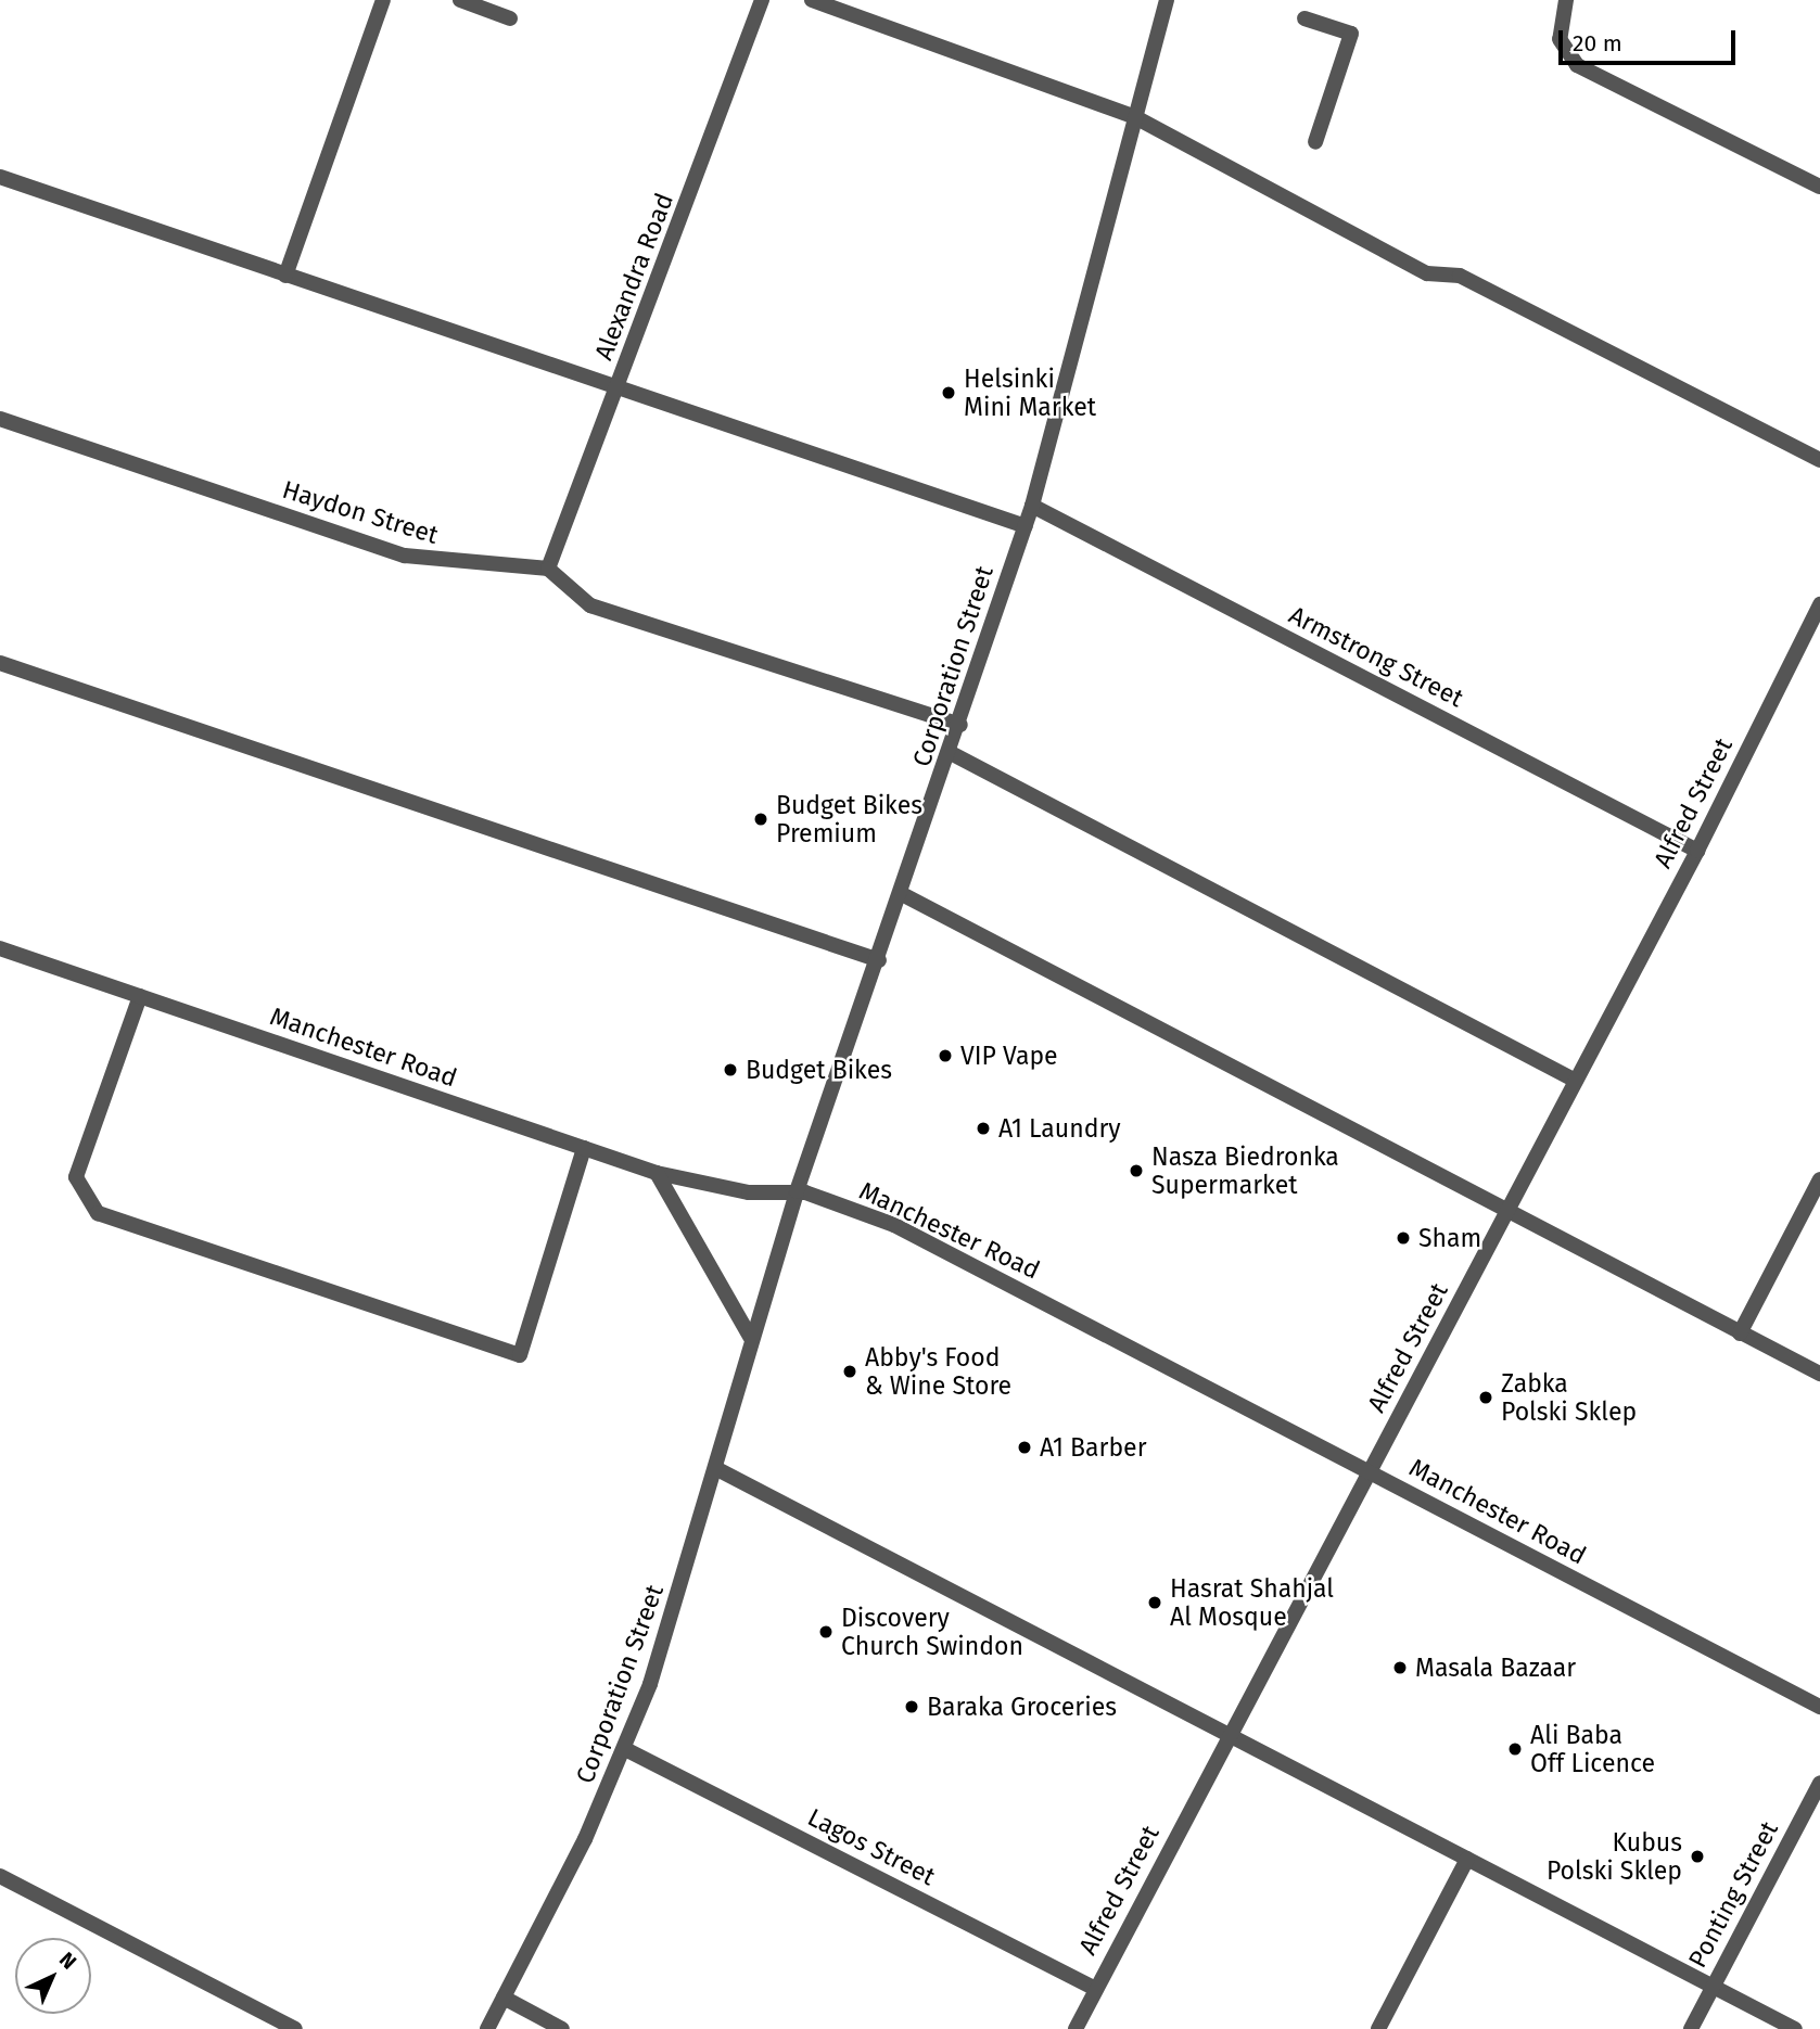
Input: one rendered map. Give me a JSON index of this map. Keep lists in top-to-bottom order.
{
  "streets": {
    "street": [
      "Alexandra Road",
      "Haydon Street",
      "Armstrong Street",
      "Corporation Street",
      "Alfred Street",
      "Manchester Road",
      "Lagos Street",
      "Ponting Street"
    ]
  },
  "crossings": [
    ["Alexandra Road", "Haydon Street"],
    ["Armstrong Street", "Corporation Street"],
    ["Armstrong Street", "Alfred Street"],
    ["Corporation Street", "Manchester Road"],
    ["Corporation Street", "Lagos Street"],
    ["Alfred Street", "Manchester Road"],
    ["Alfred Street", "Lagos Street"]
  ],
  "places": [
    "Helsinki Mini Market",
    "Budget Bikes Premium",
    "VIP Vape",
    "Budget Bikes",
    "A1 Laundry",
    "Nasza Biedronka Supermarket",
    "Sham",
    "Abby's Food & Wine Store",
    "Zabka Polski Sklep",
    "A1 Barber",
    "Hasrat Shahjal Al Mosque",
    "Discovery Church Swindon",
    "Masala Bazaar",
    "Baraka Groceries",
    "Ali Baba Off Licence",
    "Kubus Polski Sklep"
  ],
  "scale_bar": "20 m",
  "north": "top right"
}
